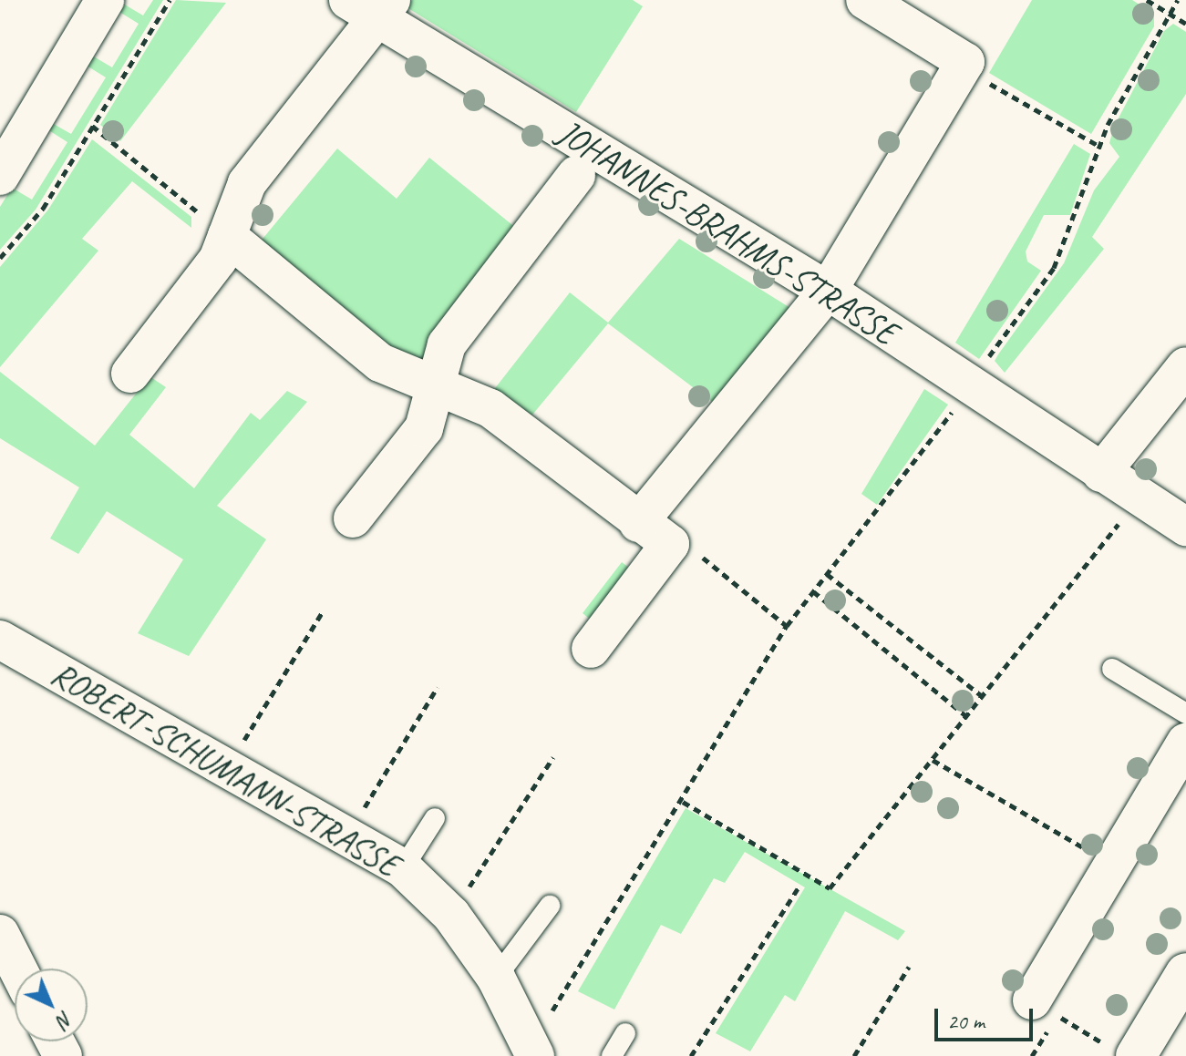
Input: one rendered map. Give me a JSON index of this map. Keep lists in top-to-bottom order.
{
  "streets": {
    "street": ["JOHANNES-BRAHMS-STRASSE", "ROBERT-SCHUMANN-STRASSE"]
  },
  "scale_bar": "20 m",
  "north": "bottom right"
}
